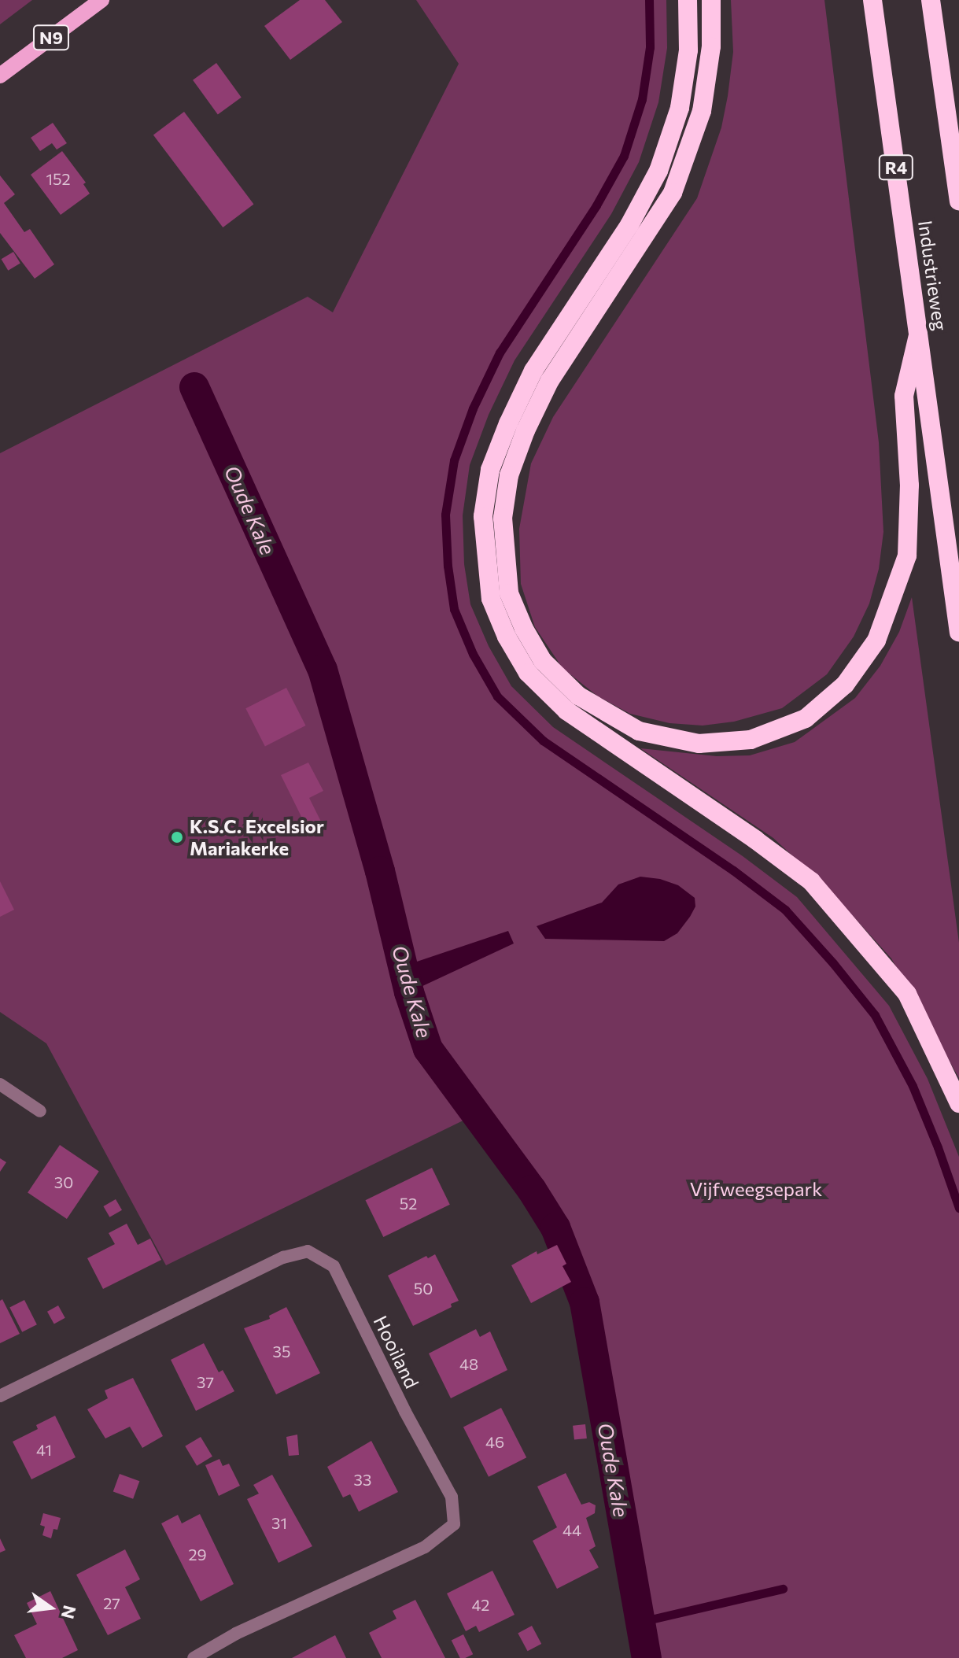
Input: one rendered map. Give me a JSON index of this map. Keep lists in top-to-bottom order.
{
  "streets": {
    "highway": ["R4", "Industrieweg"],
    "main road": ["N9"],
    "street": ["Hooiland"]
  },
  "water": ["Oude Kale"],
  "parks": ["Vijfweegsepark"],
  "places": ["K.S.C. Excelsior Mariakerke"],
  "house_numbers": [
    "152",
    "30",
    "52",
    "50",
    "35",
    "48",
    "37",
    "46",
    "41",
    "33",
    "31",
    "44",
    "29",
    "27",
    "42"
  ],
  "north": "right"
}
